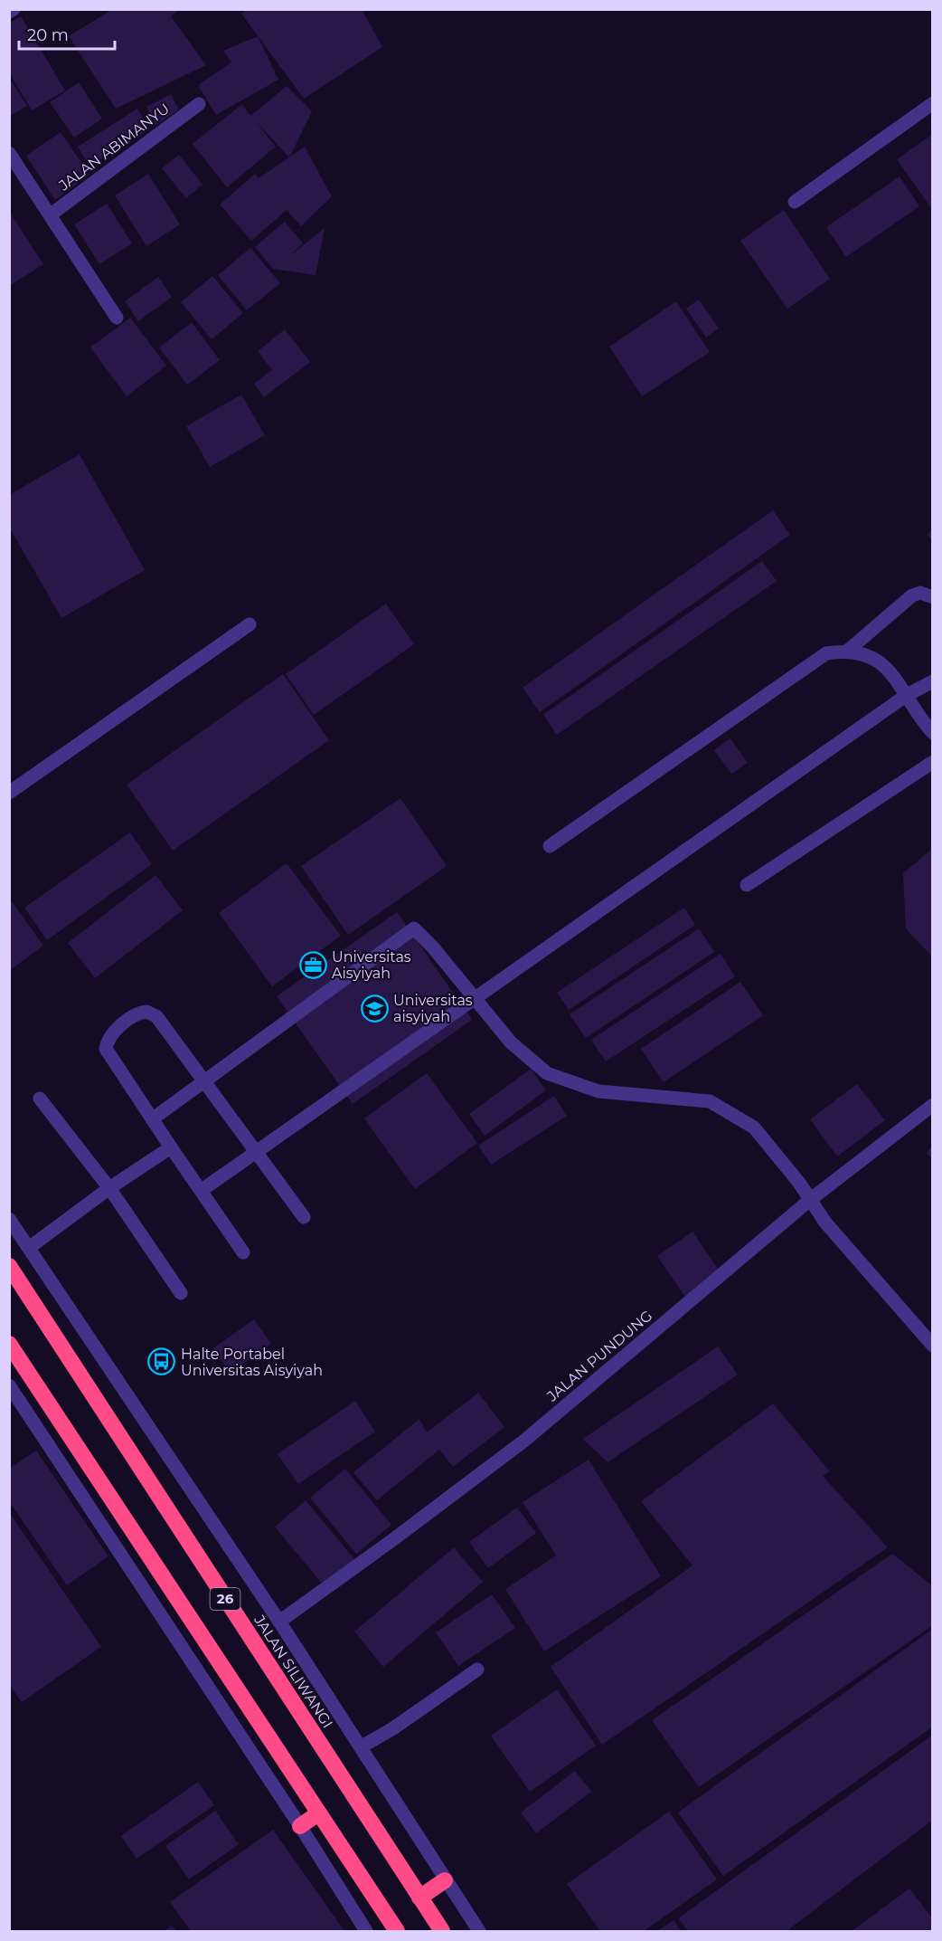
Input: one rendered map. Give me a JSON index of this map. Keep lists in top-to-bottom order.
{
  "streets": {
    "highway": ["26", "JALAN SILIWANGI"],
    "street": ["JALAN ABIMANYU", "JALAN PUNDUNG"]
  },
  "places": {
    "office": ["Universitas Aisyiyah"],
    "school or university": ["Universitas aisyiyah"],
    "bus stop": ["Halte Portabel Universitas Aisyiyah"]
  },
  "scale_bar": "20 m"
}
